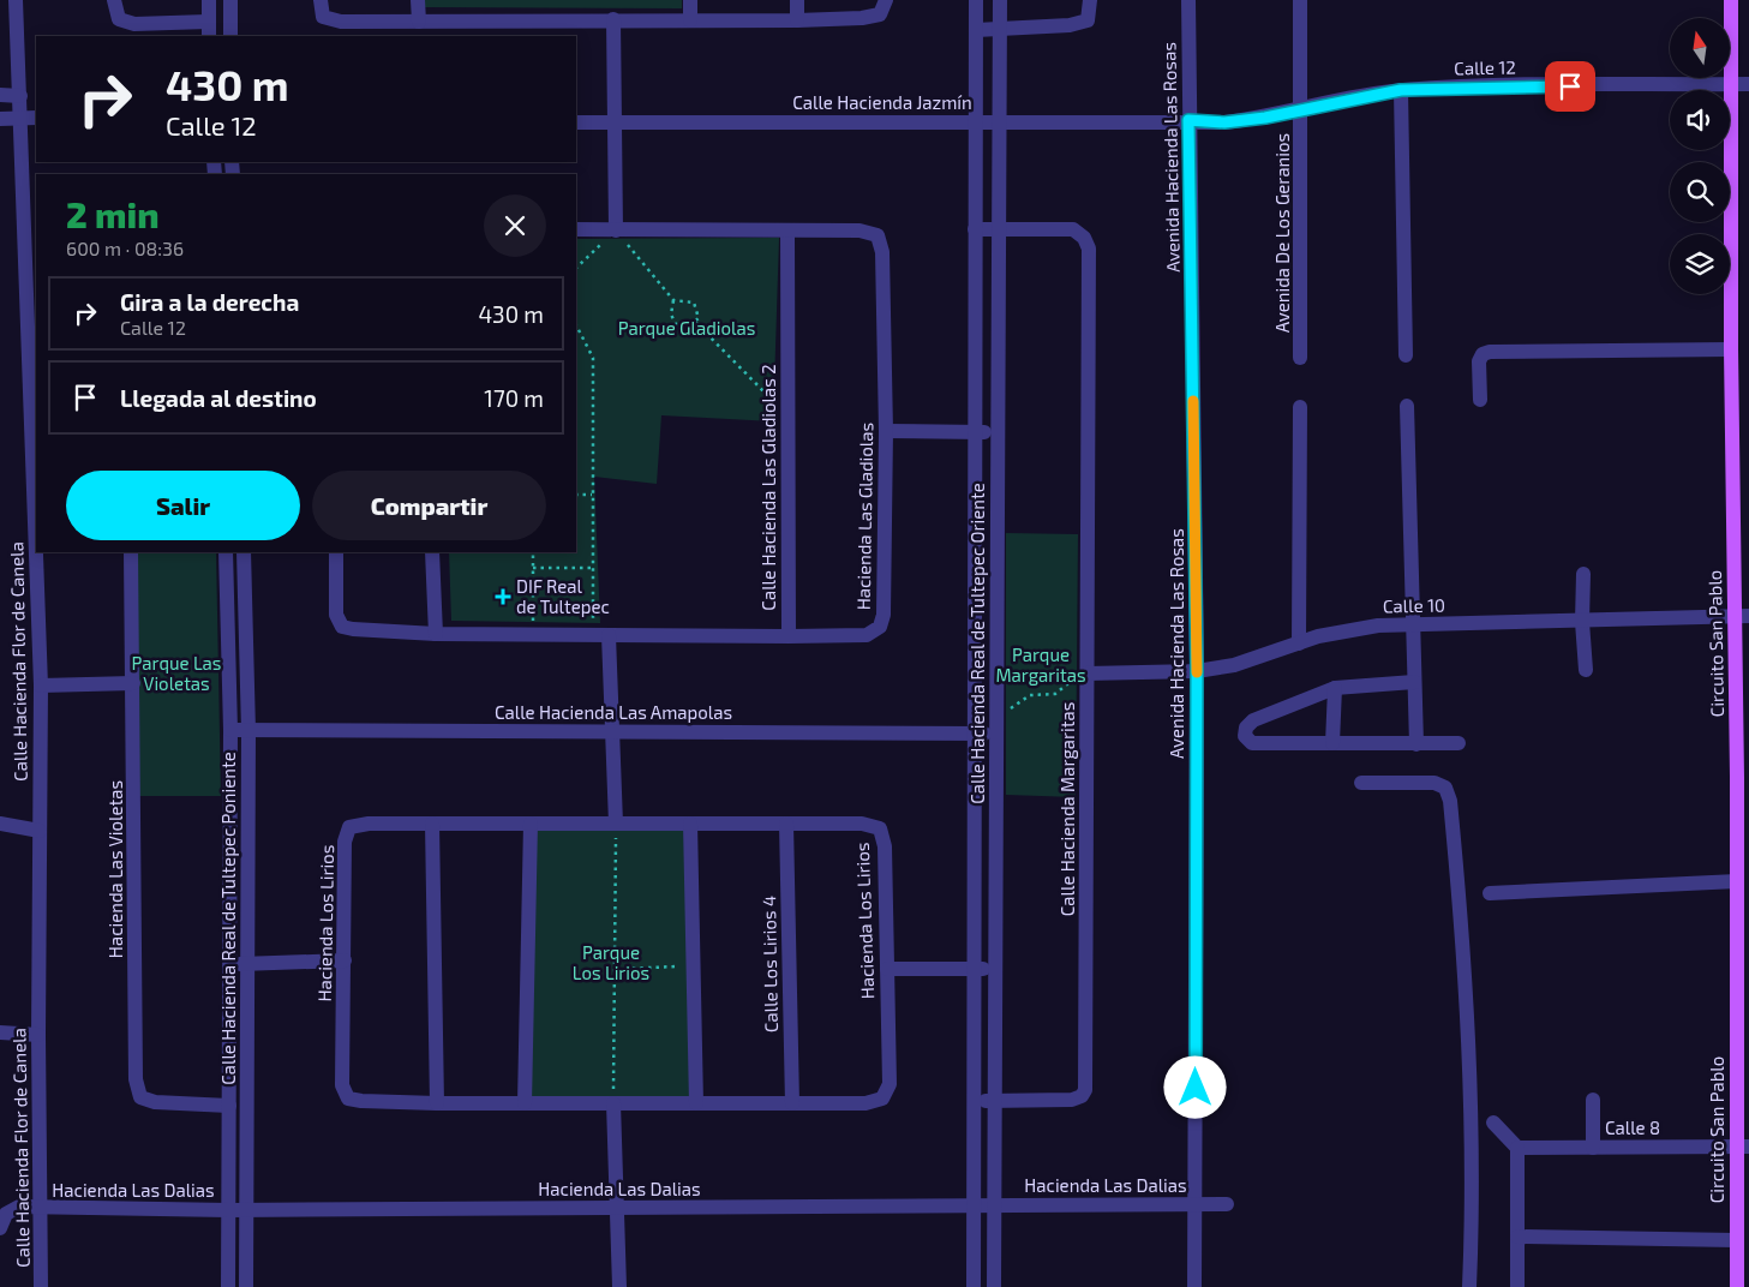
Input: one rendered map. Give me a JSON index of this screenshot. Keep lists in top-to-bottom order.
{
  "streets": {
    "main road": ["Circuito San Pablo"],
    "street": [
      "Calle 12",
      "Calle Hacienda Jazmín",
      "Avenida Hacienda Las Rosas",
      "Avenida De Los Geranios",
      "Calle Hacienda Las Gladiolas 2",
      "Hacienda Las Gladiolas",
      "Calle 10",
      "Calle Hacienda Real de Tultepec Oriente",
      "Calle Hacienda Flor de Canela",
      "Calle Hacienda Las Amapolas",
      "Calle Hacienda Margaritas",
      "Hacienda Las Violetas",
      "Calle Hacienda Real de Tultepec Poniente",
      "Hacienda Los Lirios",
      "Calle Los Lirios 4",
      "Calle 8",
      "Hacienda Las Dalias"
    ]
  },
  "crossings": [
    ["Calle 12", "Calle Hacienda Jazmín"],
    ["Calle 12", "Avenida Hacienda Las Rosas"],
    ["Calle 12", "Avenida De Los Geranios"],
    ["Calle 12", "Circuito San Pablo"],
    ["Calle Hacienda Jazmín", "Avenida Hacienda Las Rosas"],
    ["Calle Hacienda Jazmín", "Calle Hacienda Real de Tultepec Oriente"],
    ["Avenida Hacienda Las Rosas", "Calle 10"],
    ["Avenida Hacienda Las Rosas", "Hacienda Las Dalias"],
    ["Calle Hacienda Las Gladiolas 2", "Hacienda Las Gladiolas"],
    ["Calle 10", "Circuito San Pablo"],
    ["Calle 10", "Calle Hacienda Margaritas"],
    ["Calle Hacienda Real de Tultepec Oriente", "Calle Hacienda Las Amapolas"],
    ["Calle Hacienda Real de Tultepec Oriente", "Calle Hacienda Margaritas"],
    ["Calle Hacienda Real de Tultepec Oriente", "Hacienda Las Dalias"],
    ["Circuito San Pablo", "Calle 8"],
    ["Calle Hacienda Flor de Canela", "Hacienda Las Dalias"],
    ["Calle Hacienda Las Amapolas", "Calle Hacienda Real de Tultepec Poniente"],
    ["Hacienda Las Violetas", "Calle Hacienda Real de Tultepec Poniente"],
    ["Calle Hacienda Real de Tultepec Poniente", "Hacienda Las Dalias"],
    ["Hacienda Los Lirios", "Calle Los Lirios 4"]
  ],
  "parks": [
    "Parque Gladiolas",
    "Parque Margaritas",
    "Parque Las Violetas",
    "Parque Los Lirios"
  ],
  "places": {
    "health": ["DIF Real de Tultepec"]
  },
  "north": "top",
  "page": {
    "turn": ["430 m", "Calle 12"],
    "heading": ["2 min", "600 m · 08:36"],
    "list": [
      {
        "name": "Gira a la derecha",
        "note": "Calle 12",
        "value": "430 m"
      },
      {
        "name": "Llegada al destino",
        "value": "170 m"
      }
    ],
    "buttons": ["Salir", "Compartir"]
  }
}
